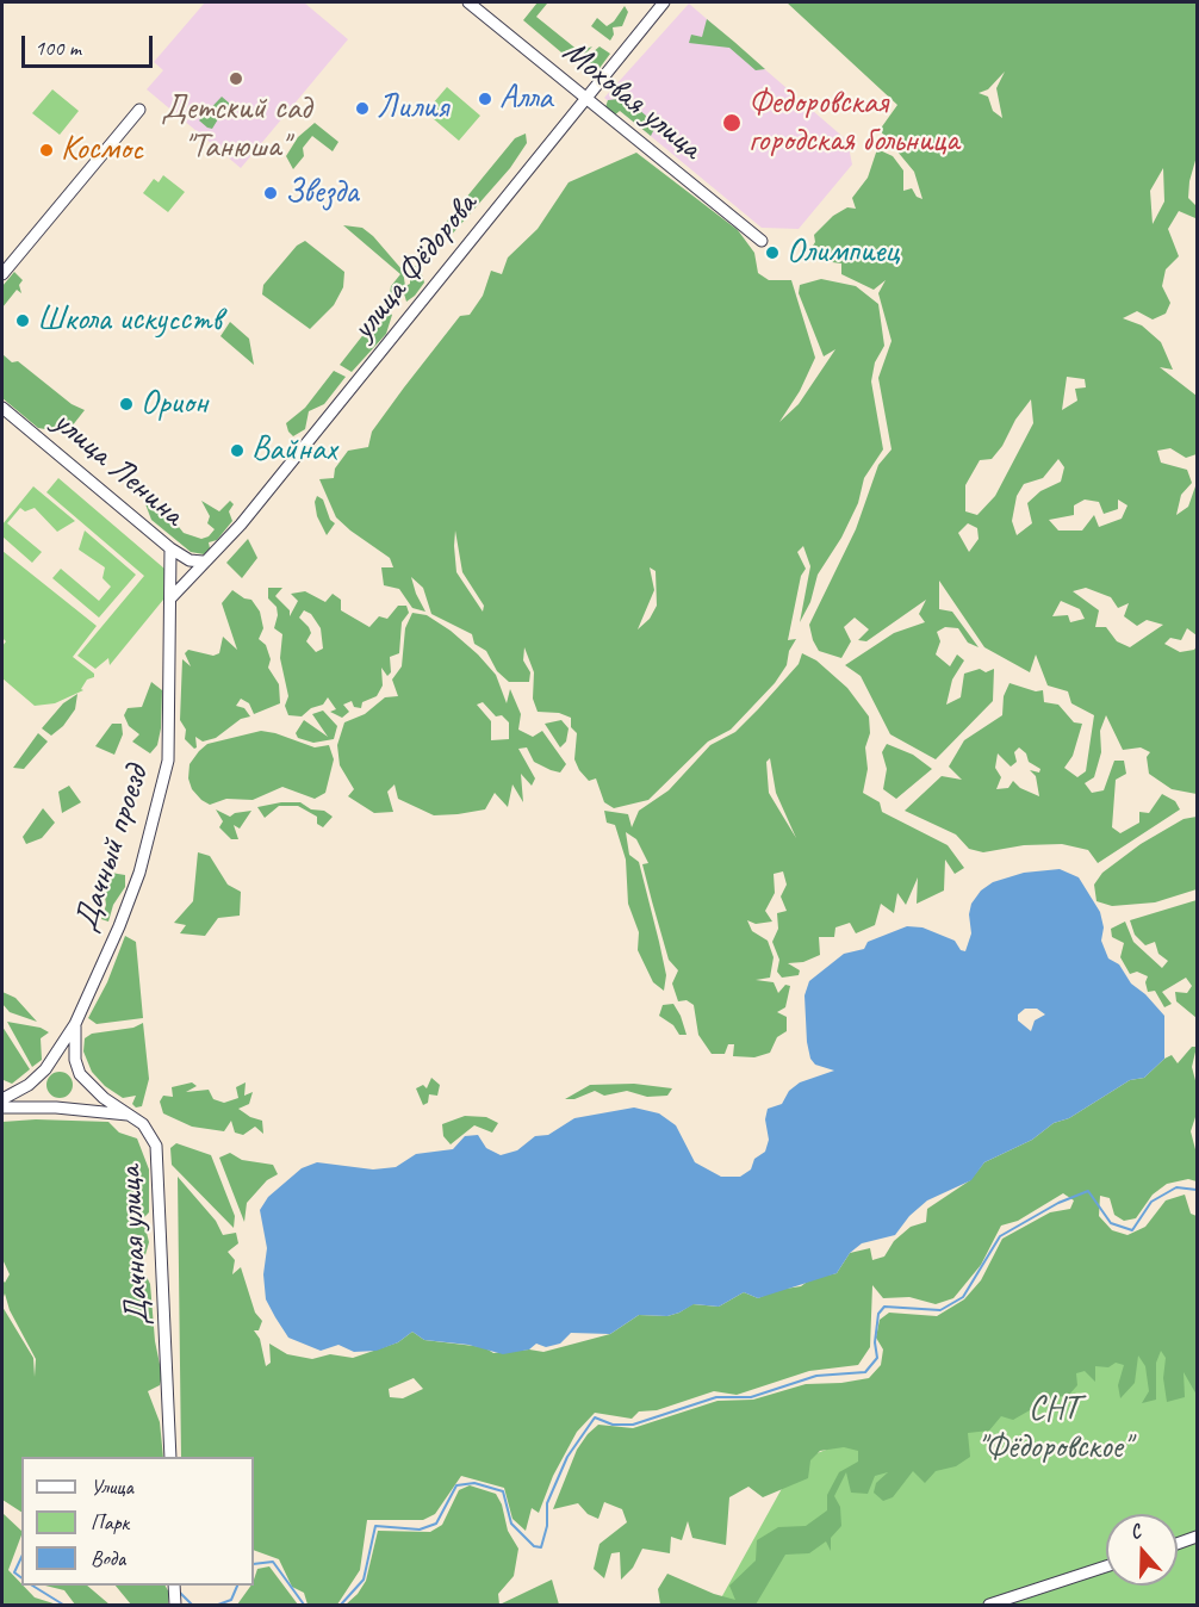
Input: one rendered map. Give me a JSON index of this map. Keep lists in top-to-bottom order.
{
  "streets": {
    "street": [
      "Моховая улица",
      "улица Фёдорова",
      "улица Ленина",
      "Дачный проезд",
      "Дачная улица"
    ]
  },
  "crossings": [
    ["Моховая улица", "улица Фёдорова"],
    ["улица Фёдорова", "улица Ленина"],
    ["улица Фёдорова", "Дачный проезд"],
    ["улица Ленина", "Дачный проезд"],
    ["Дачный проезд", "Дачная улица"]
  ],
  "parks": ["СНТ \"Фёдоровское\""],
  "places": [
    "Детский сад \"Танюша\"",
    "Алла",
    "Лилия",
    "Федоровская городская больница",
    "Космос",
    "Звезда",
    "Олимпиец",
    "Школа искусств",
    "Орион",
    "Вайнах"
  ],
  "legend": ["Улица", "Парк", "Вода"],
  "scale_bar": "100 m",
  "north": "top"
}
